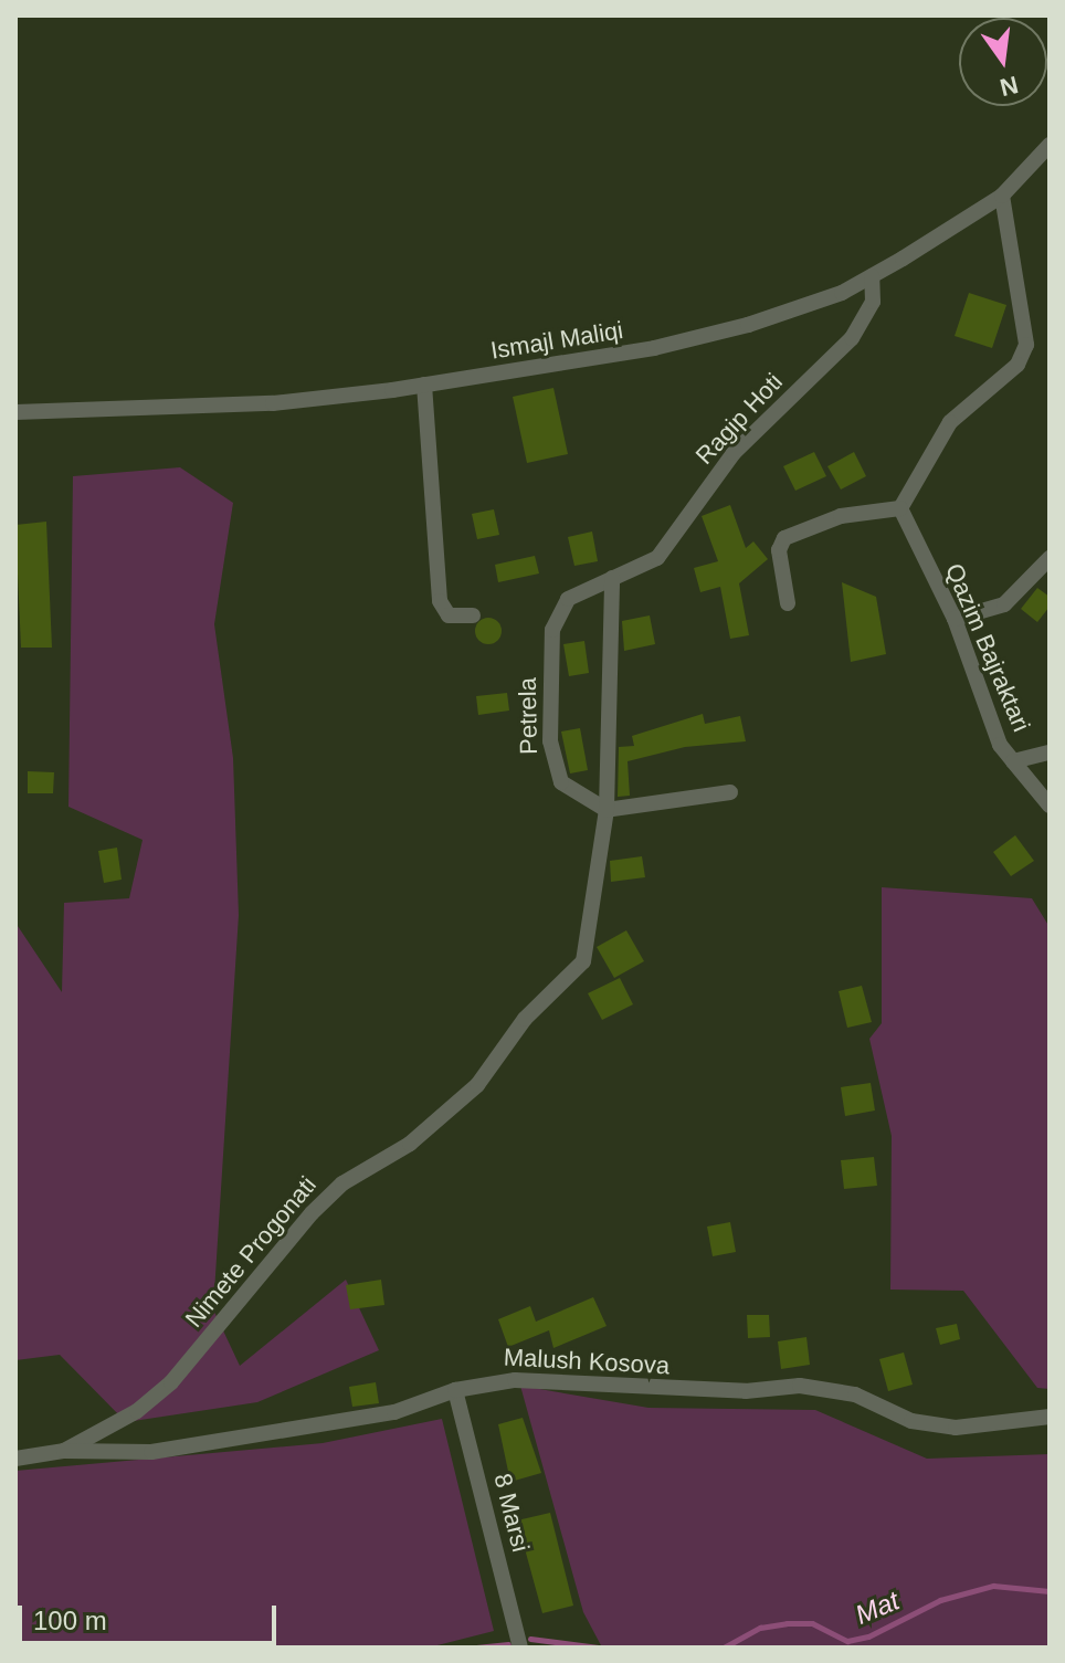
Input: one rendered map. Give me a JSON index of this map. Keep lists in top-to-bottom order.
{
  "streets": {
    "street": [
      "Ismajl Maliqi",
      "Ragip Hoti",
      "Qazim Bajraktari",
      "Petrela",
      "Nimete Progonati",
      "Malush Kosova",
      "8 Marsi"
    ]
  },
  "crossings": [
    ["Ismajl Maliqi", "Ragip Hoti"],
    ["Ragip Hoti", "Petrela"],
    ["Ragip Hoti", "Nimete Progonati"],
    ["Petrela", "Nimete Progonati"],
    ["Nimete Progonati", "Malush Kosova"],
    ["Malush Kosova", "8 Marsi"]
  ],
  "water": ["Mat"],
  "scale_bar": "100 m",
  "north": "bottom"
}
